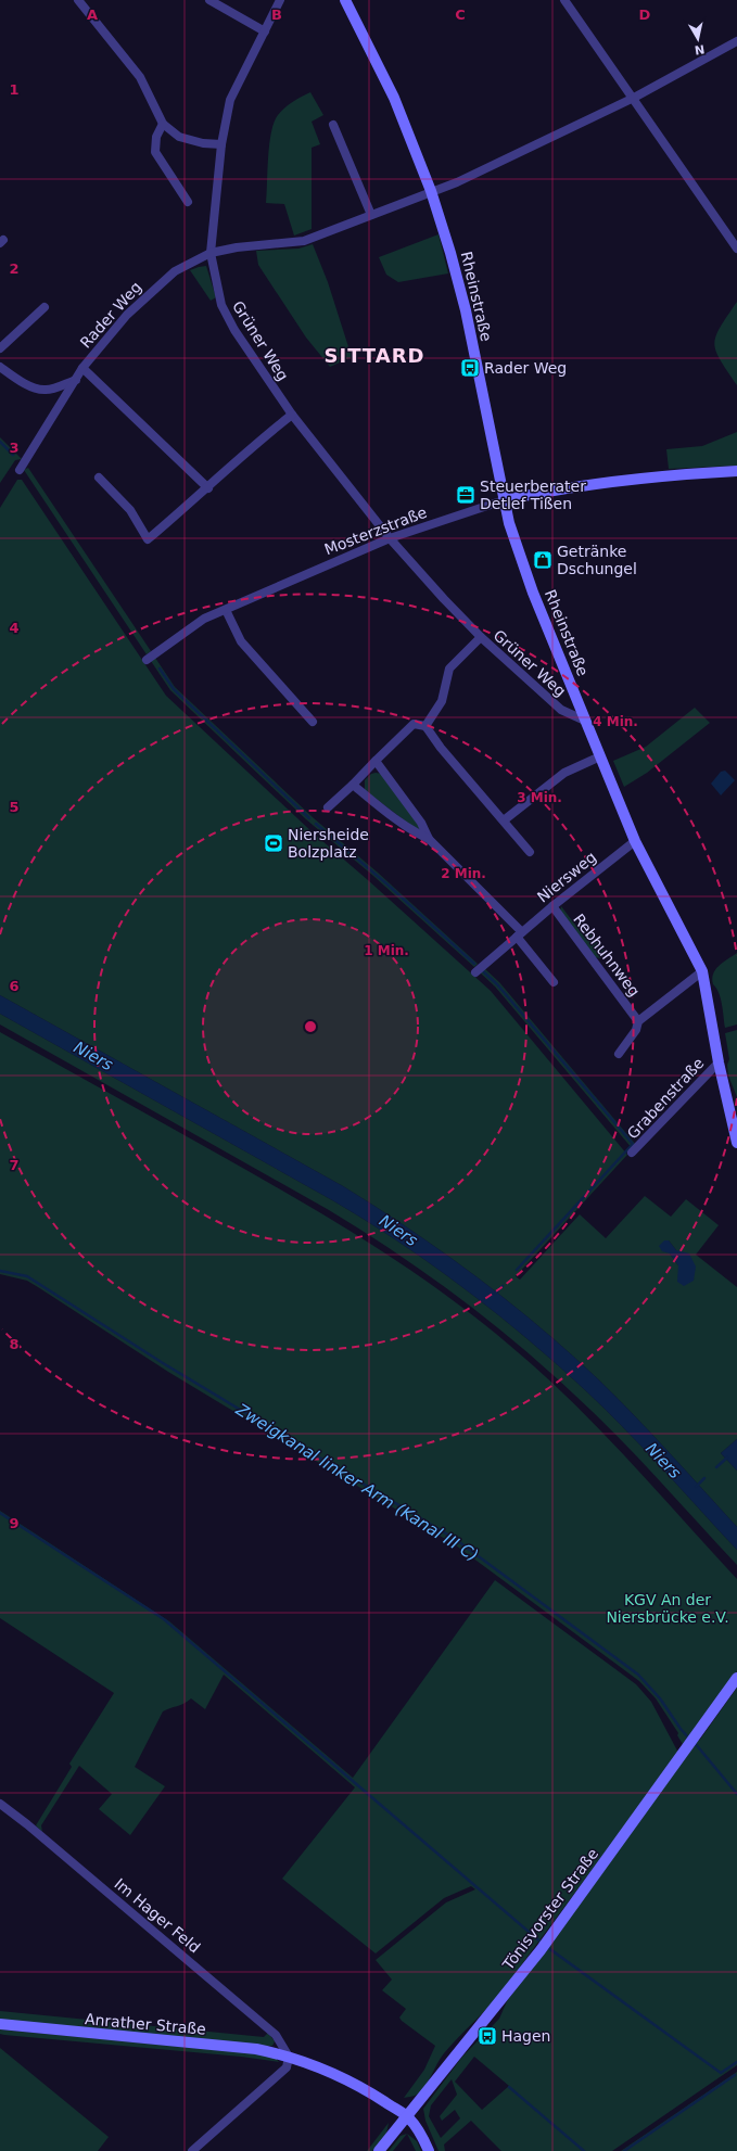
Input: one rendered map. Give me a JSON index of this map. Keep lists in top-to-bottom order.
{
  "streets": {
    "street": [
      "Rheinstraße",
      "Rader Weg",
      "Grüner Weg",
      "Mosterzstraße",
      "Niersweg",
      "Rebhuhnweg",
      "Grabenstraße",
      "Tönisvorster Straße",
      "Im Hager Feld",
      "Anrather Straße"
    ]
  },
  "crossings": [
    ["Rheinstraße", "Rader Weg"],
    ["Rheinstraße", "Grüner Weg"],
    ["Rheinstraße", "Mosterzstraße"],
    ["Rheinstraße", "Niersweg"],
    ["Rheinstraße", "Grabenstraße"],
    ["Rader Weg", "Grüner Weg"],
    ["Grüner Weg", "Mosterzstraße"],
    ["Niersweg", "Rebhuhnweg"],
    ["Tönisvorster Straße", "Anrather Straße"],
    ["Im Hager Feld", "Anrather Straße"]
  ],
  "districts": ["SITTARD"],
  "water": ["Niers", "Zweigkanal linker Arm (Kanal III C)"],
  "parks": ["KGV An der Niersbrücke e.V."],
  "places": {
    "bus stop": ["Rader Weg", "Hagen"],
    "office": ["Steuerberater Detlef Tißen"],
    "shop": ["Getränke Dschungel"],
    "sports": ["Niersheide Bolzplatz"]
  },
  "north": "bottom",
  "grid": {
    "columns": [
      "A",
      "B",
      "C",
      "D"
    ],
    "rows": [
      "1",
      "2",
      "3",
      "4",
      "5",
      "6",
      "7",
      "8",
      "9"
    ]
  },
  "rings": [
    "4 Min.",
    "3 Min.",
    "2 Min.",
    "1 Min."
  ]
}
